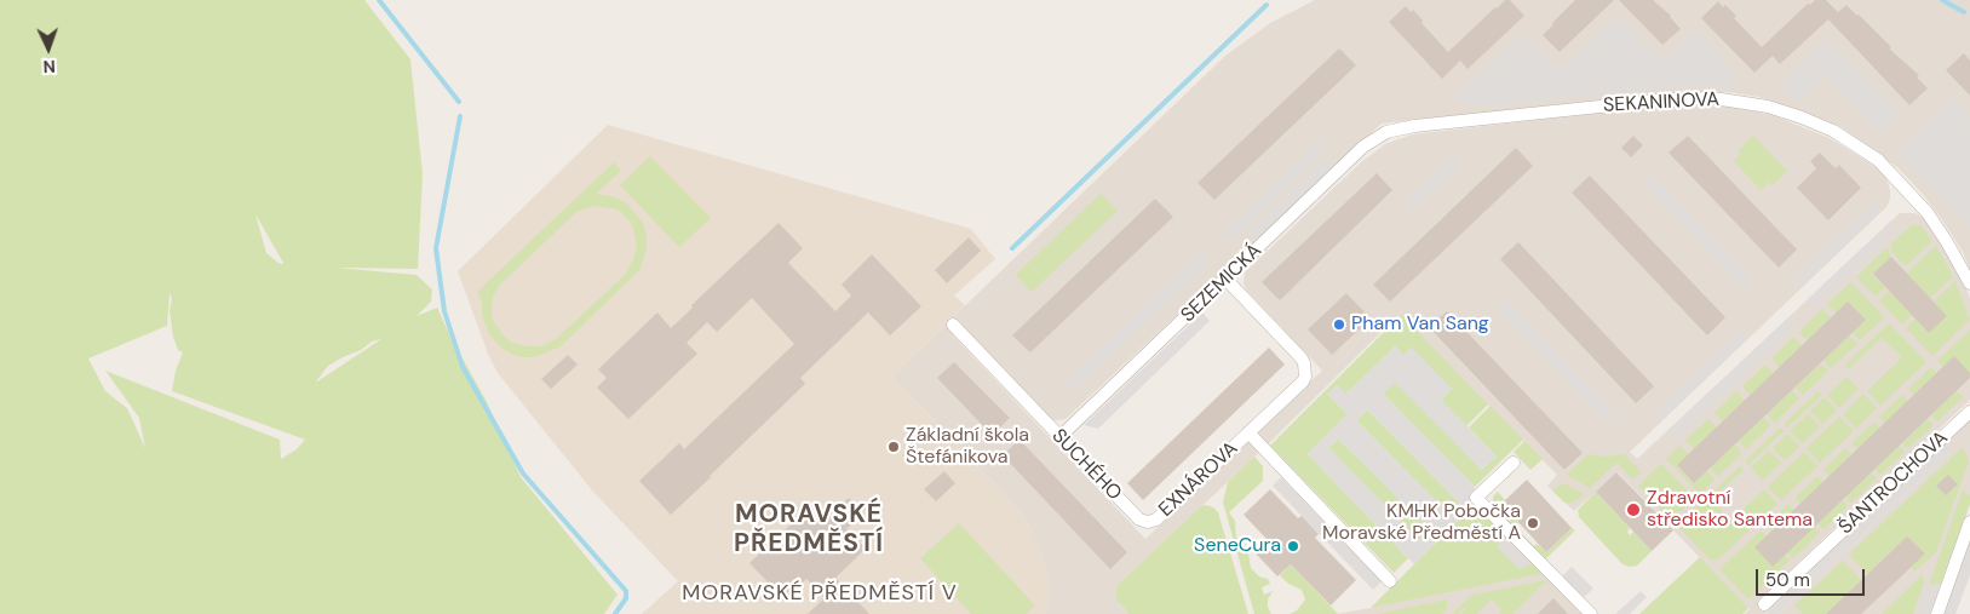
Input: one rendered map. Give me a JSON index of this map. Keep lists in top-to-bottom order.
{
  "streets": {
    "street": [
      "SEKANINOVA",
      "SEZEMICKÁ",
      "SUCHÉHO",
      "EXNÁROVA",
      "ŠANTROCHOVA"
    ]
  },
  "crossings": [
    ["SEKANINOVA", "SEZEMICKÁ"],
    ["SEZEMICKÁ", "SUCHÉHO"],
    ["SEZEMICKÁ", "EXNÁROVA"],
    ["SUCHÉHO", "EXNÁROVA"]
  ],
  "districts": ["MORAVSKÉ PŘEDMĚSTÍ", "MORAVSKÉ PŘEDMĚSTÍ V"],
  "places": [
    "Pham Van Sang",
    "Základní škola Štefánikova",
    "Zdravotní středisko Santema",
    "KMHK Pobočka Moravské Předměstí A",
    "SeneCura"
  ],
  "scale_bar": "50 m",
  "north": "bottom"
}
